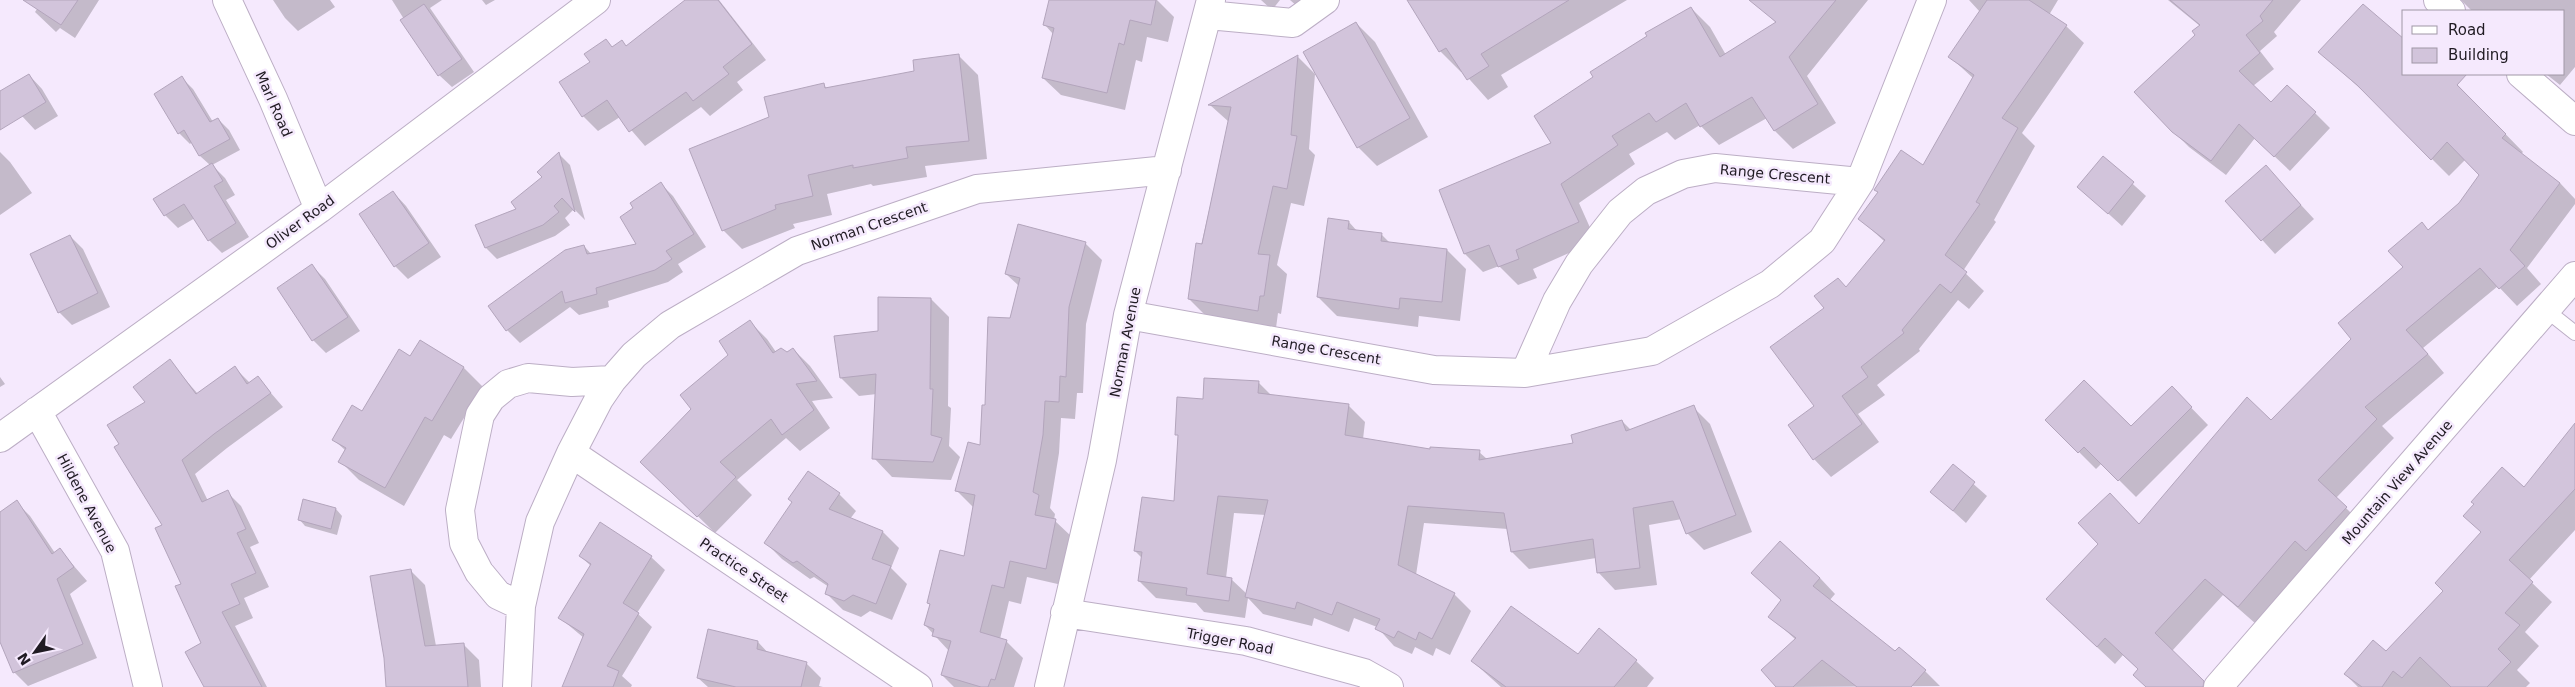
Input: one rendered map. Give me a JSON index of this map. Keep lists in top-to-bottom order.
{
  "streets": {
    "street": [
      "Marl Road",
      "Range Crescent",
      "Oliver Road",
      "Norman Crescent",
      "Norman Avenue",
      "Mountain View Avenue",
      "Hildene Avenue",
      "Practice Street",
      "Trigger Road"
    ]
  },
  "crossings": [
    ["Marl Road", "Oliver Road"],
    ["Range Crescent", "Norman Avenue"],
    ["Oliver Road", "Hildene Avenue"],
    ["Norman Crescent", "Norman Avenue"],
    ["Norman Crescent", "Practice Street"],
    ["Norman Avenue", "Trigger Road"]
  ],
  "legend": ["Road", "Building"],
  "north": "bottom left"
}
